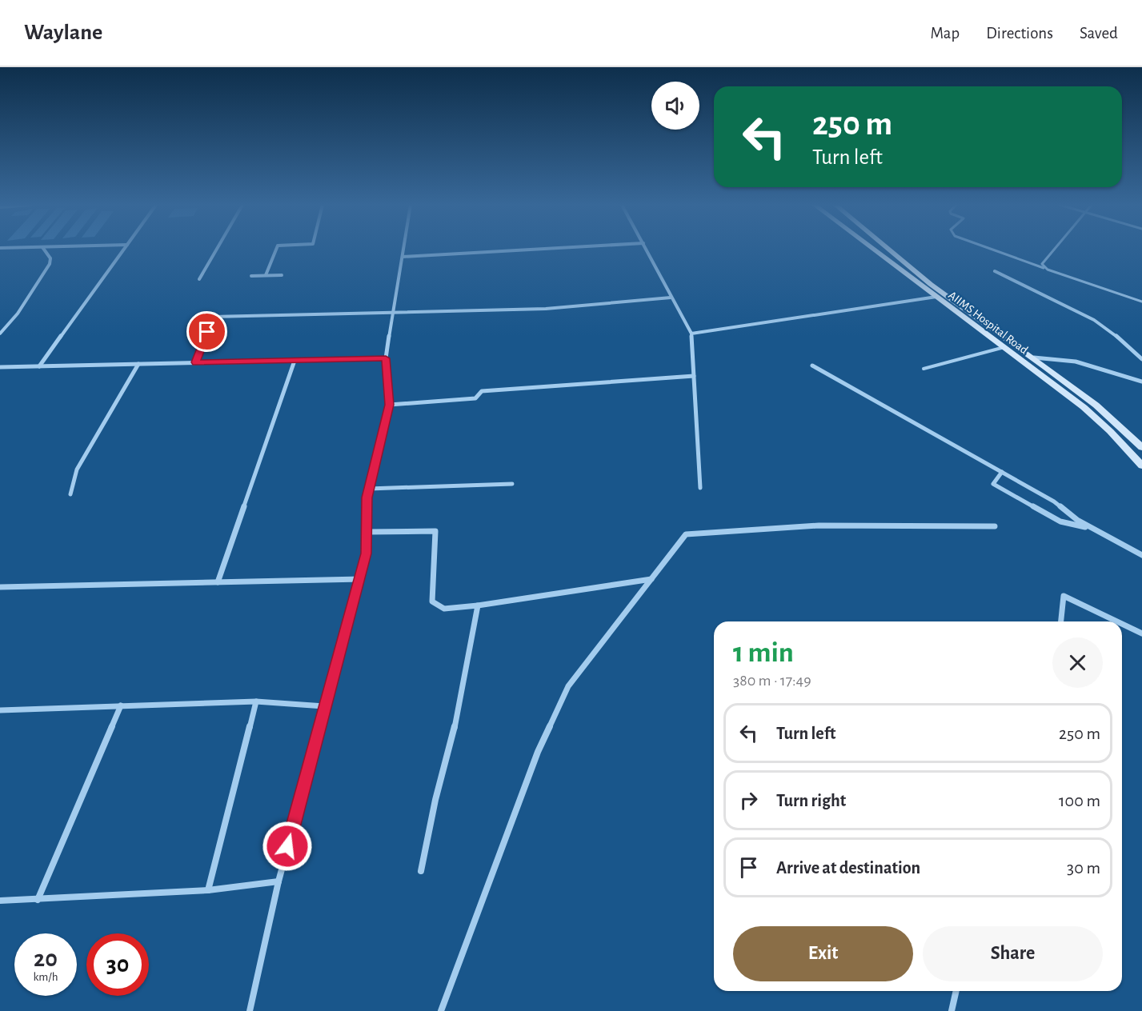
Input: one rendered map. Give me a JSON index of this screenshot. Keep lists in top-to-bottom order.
{
  "streets": {
    "street": ["AIIMS Hospital Road"]
  },
  "page": {
    "header": "Waylane",
    "nav": ["Map", "Directions", "Saved"],
    "turn": ["250 m", "Turn left"],
    "heading": ["1 min", "380 m · 17:49"],
    "list": [
      {
        "name": "Turn left",
        "value": "250 m"
      },
      {
        "name": "Turn right",
        "value": "100 m"
      },
      {
        "name": "Arrive at destination",
        "value": "30 m"
      }
    ],
    "buttons": ["Exit", "Share"],
    "speed": "20 km/h",
    "limit": "30"
  }
}
